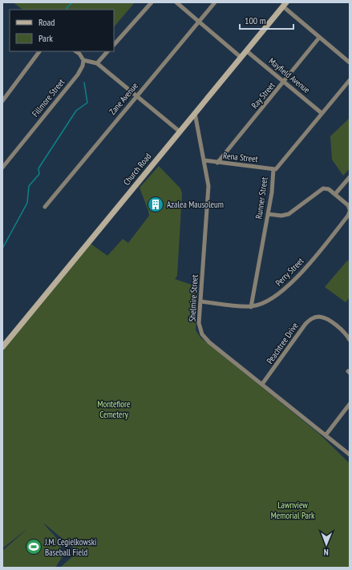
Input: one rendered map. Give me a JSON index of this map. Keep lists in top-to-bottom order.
{
  "streets": {
    "street": [
      "Mayfield Avenue",
      "Ray Street",
      "Fillmore Street",
      "Zane Avenue",
      "Rena Street",
      "Church Road",
      "Runner Street",
      "Perry Street",
      "Shelmire Street",
      "Peachtree Drive"
    ]
  },
  "crossings": [
    ["Mayfield Avenue", "Ray Street"],
    ["Mayfield Avenue", "Church Road"],
    ["Mayfield Avenue", "Runner Street"],
    ["Ray Street", "Rena Street"],
    ["Rena Street", "Runner Street"],
    ["Rena Street", "Shelmire Street"],
    ["Church Road", "Shelmire Street"],
    ["Runner Street", "Perry Street"],
    ["Perry Street", "Shelmire Street"],
    ["Shelmire Street", "Peachtree Drive"]
  ],
  "parks": ["Montefiore Cemetery", "Lawnview Memorial Park"],
  "places": {
    "building": ["Azalea Mausoleum"],
    "sports": ["J.M. Cegielkowski Baseball Field"]
  },
  "legend": ["Road", "Park"],
  "scale_bar": "100 m",
  "north": "bottom"
}
